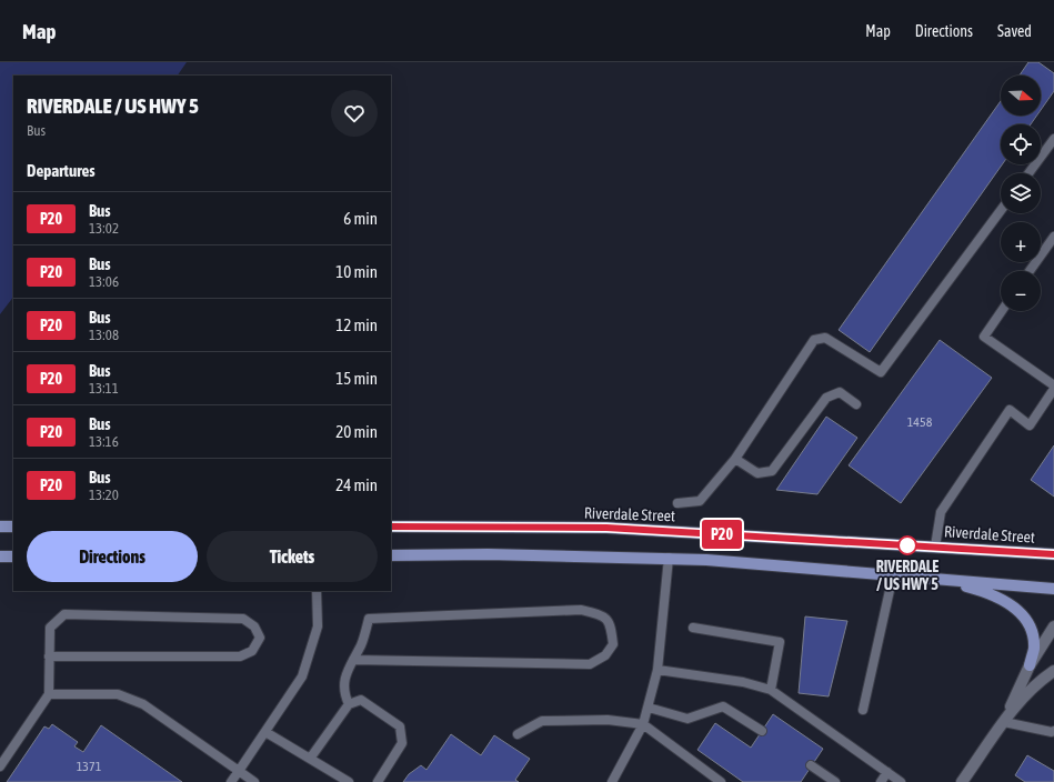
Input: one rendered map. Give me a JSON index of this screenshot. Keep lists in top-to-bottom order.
{
  "streets": {
    "main road": ["Riverdale Street"]
  },
  "places": ["RIVERDALE / US HWY 5"],
  "lines": ["bus line P20"],
  "house_numbers": ["1458", "1371"],
  "north": "right",
  "page": {
    "header": "Map",
    "nav": ["Map", "Directions", "Saved"],
    "on_map": "P20",
    "map_buttons": ["+", "−"],
    "heading": [
      ["RIVERDALE / US HWY 5", "Bus"],
      "Departures"
    ],
    "list": [
      {
        "mark": "P20",
        "name": "Bus",
        "note": "13:02",
        "value": "6 min"
      },
      {
        "mark": "P20",
        "name": "Bus",
        "note": "13:06",
        "value": "10 min"
      },
      {
        "mark": "P20",
        "name": "Bus",
        "note": "13:08",
        "value": "12 min"
      },
      {
        "mark": "P20",
        "name": "Bus",
        "note": "13:11",
        "value": "15 min"
      },
      {
        "mark": "P20",
        "name": "Bus",
        "note": "13:16",
        "value": "20 min"
      },
      {
        "mark": "P20",
        "name": "Bus",
        "note": "13:20",
        "value": "24 min"
      }
    ],
    "buttons": ["Directions", "Tickets"]
  }
}
